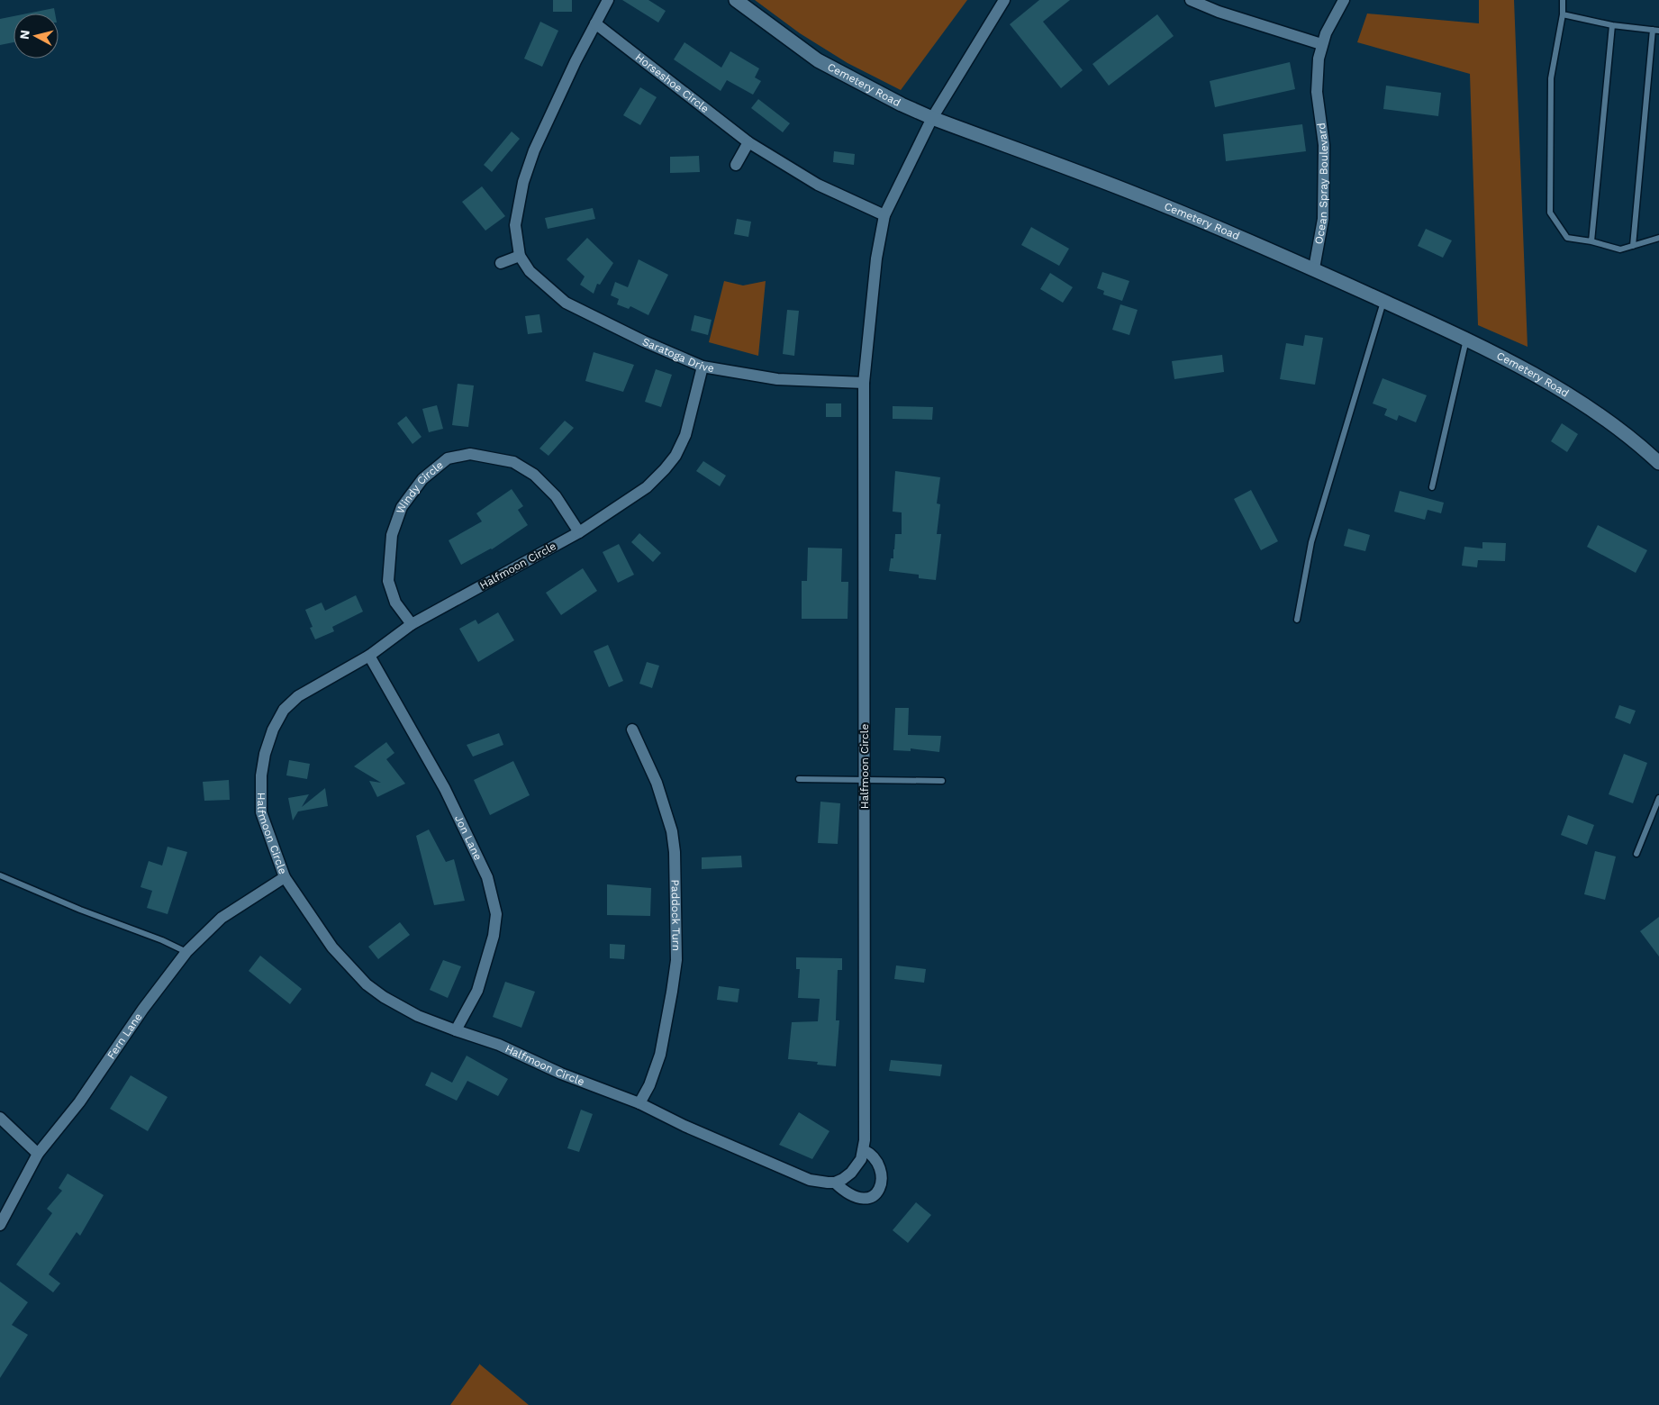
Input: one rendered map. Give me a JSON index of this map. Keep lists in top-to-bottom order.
{
  "streets": {
    "street": [
      "Horseshoe Circle",
      "Cemetery Road",
      "Ocean Spray Boulevard",
      "Saratoga Drive",
      "Windy Circle",
      "Halfmoon Circle",
      "Jon Lane",
      "Paddock Turn",
      "Fern Lane"
    ]
  },
  "crossings": [
    ["Horseshoe Circle", "Saratoga Drive"],
    ["Cemetery Road", "Ocean Spray Boulevard"],
    ["Saratoga Drive", "Halfmoon Circle"],
    ["Windy Circle", "Halfmoon Circle"],
    ["Halfmoon Circle", "Jon Lane"],
    ["Halfmoon Circle", "Paddock Turn"],
    ["Halfmoon Circle", "Fern Lane"]
  ],
  "north": "left"
}
